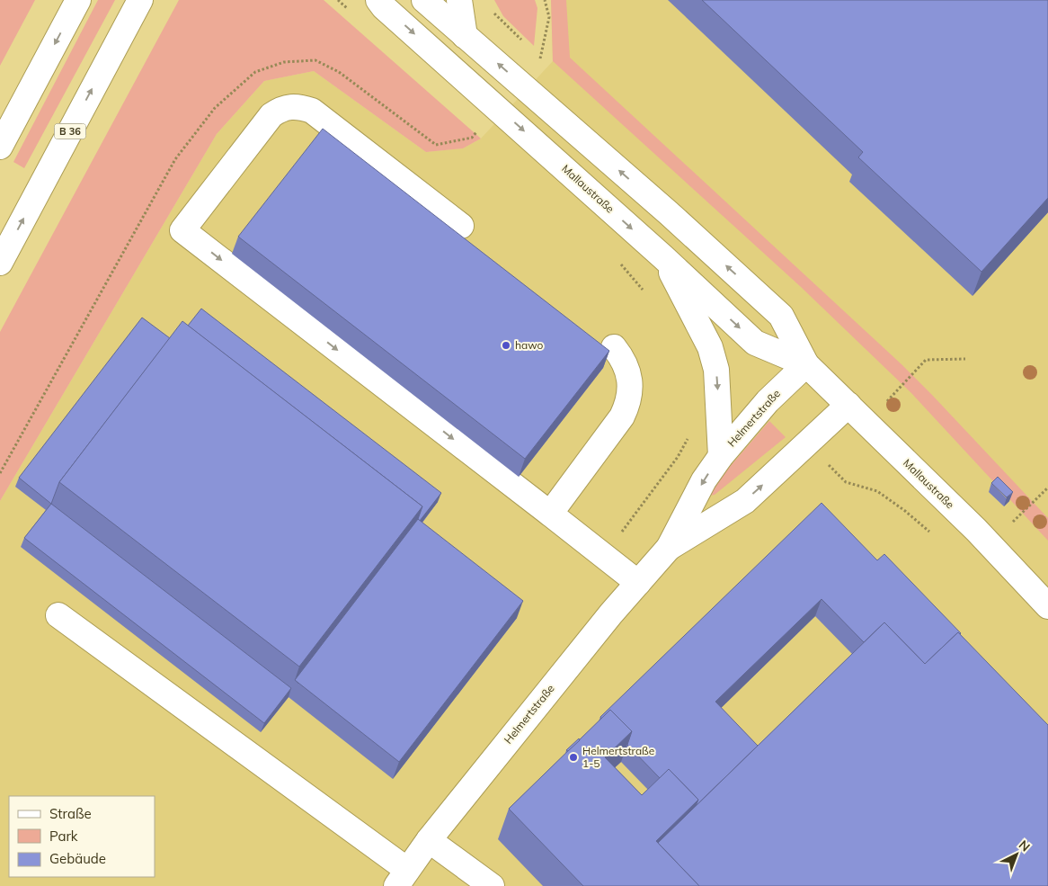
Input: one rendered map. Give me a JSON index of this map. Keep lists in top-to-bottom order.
{
  "streets": {
    "main road": ["B 36", "Mallaustraße", "Helmertstraße"]
  },
  "crossings": [
    ["Mallaustraße", "Helmertstraße"]
  ],
  "places": ["hawo", "Helmertstraße 1-5"],
  "legend": ["Straße", "Park", "Gebäude"],
  "north": "top right"
}
